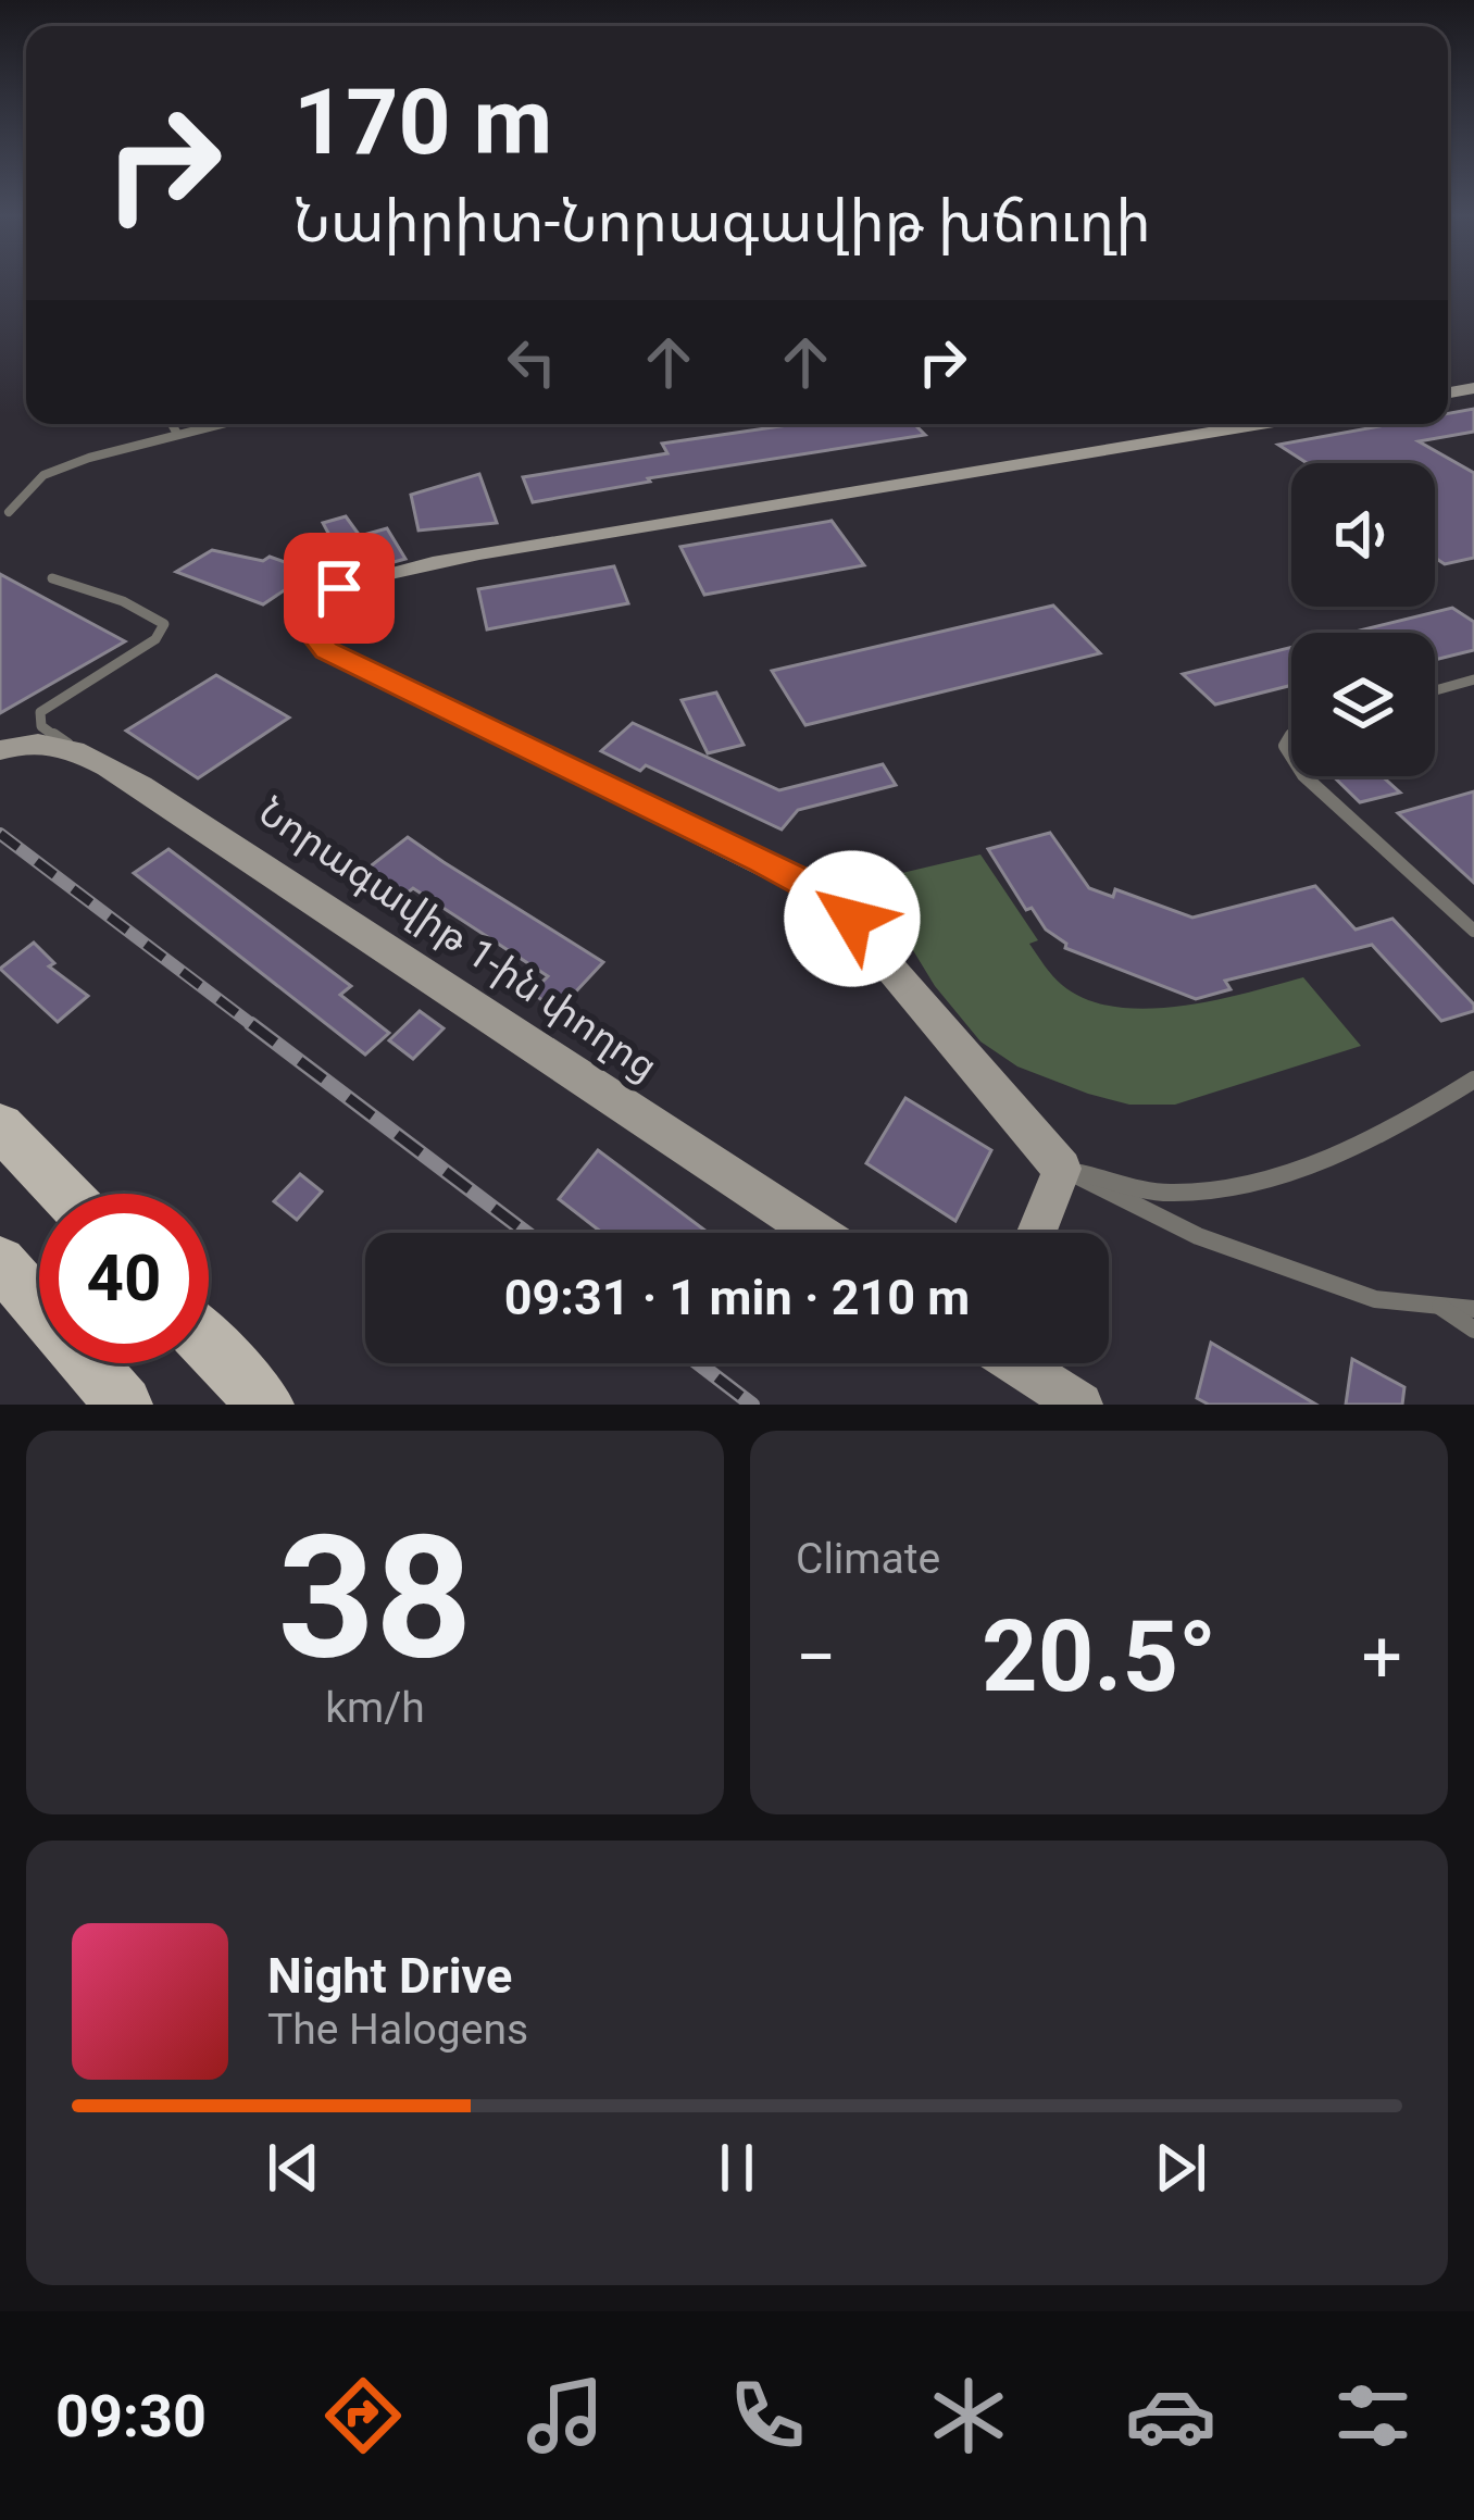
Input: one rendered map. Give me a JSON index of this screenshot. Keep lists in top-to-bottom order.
{
  "streets": {
    "street": ["Նորագավիթ 1-ին փողոց"]
  },
  "page": {
    "turn": ["170 m", "Նաիրիտ-Նորագավիթ խճուղի"],
    "limit": "40",
    "trip": "09:31 · 1 min · 210 m",
    "tile": [
      ["38", "km/h"],
      "Climate"
    ],
    "heat": ["−", "20.5°", "+"],
    "song": ["Night Drive", "The Halogens"],
    "tabs": "09:30"
  }
}
